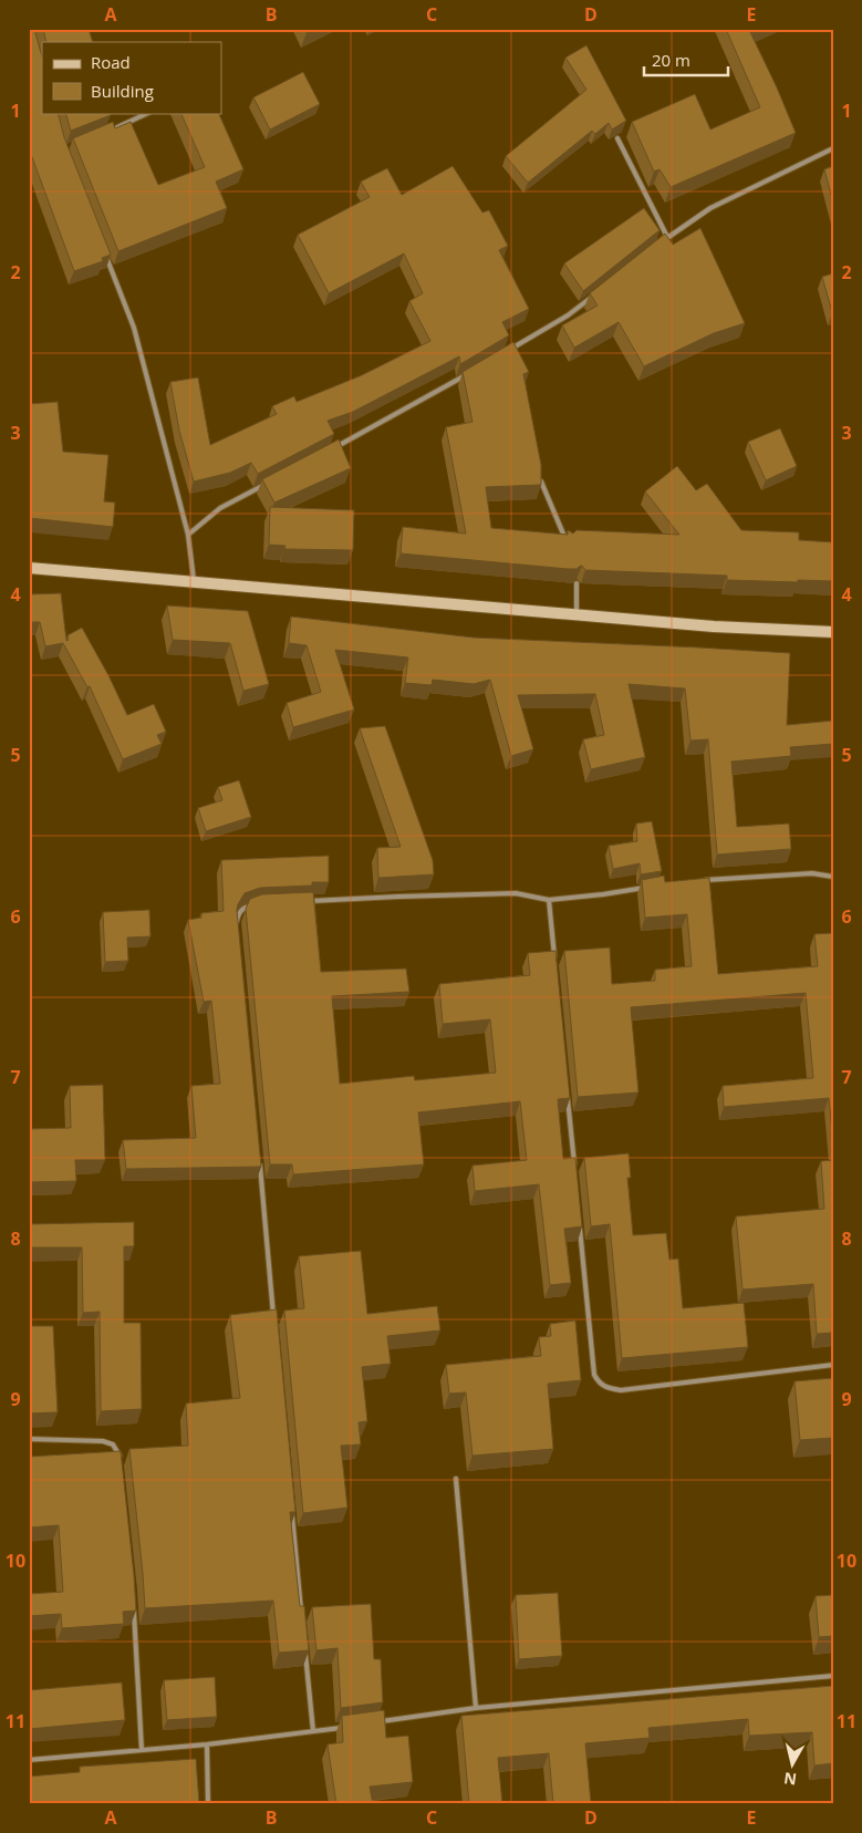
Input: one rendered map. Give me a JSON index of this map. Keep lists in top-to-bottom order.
{
  "legend": ["Road", "Building"],
  "scale_bar": "20 m",
  "north": "bottom",
  "grid": {
    "columns": [
      "A",
      "B",
      "C",
      "D",
      "E"
    ],
    "rows": [
      "1",
      "2",
      "3",
      "4",
      "5",
      "6",
      "7",
      "8",
      "9",
      "10",
      "11"
    ]
  }
}
